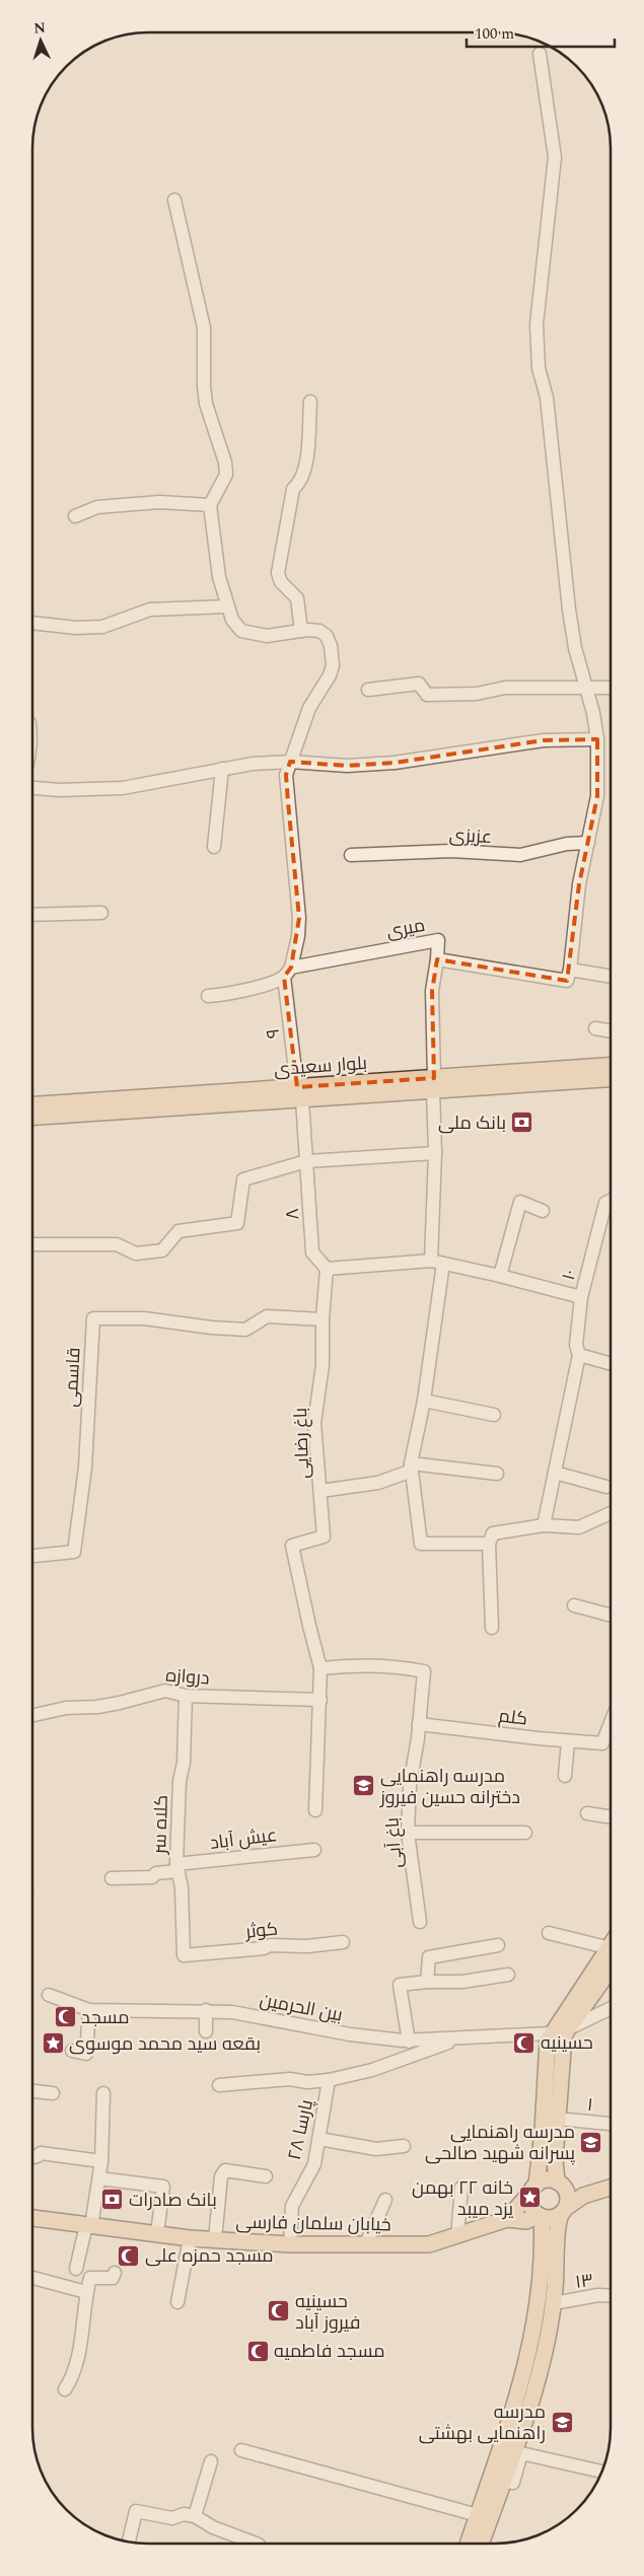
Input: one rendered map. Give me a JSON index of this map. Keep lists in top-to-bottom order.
{
  "streets": {
    "main road": ["بلوار سعیدی", "خیابان سلمان فارسی"],
    "street": [
      "عزیزی",
      "میری",
      "۹",
      "۸",
      "۱۰",
      "قاسمی",
      "باغ رضایی",
      "دروازه",
      "کلم",
      "کلاه سر",
      "عیش آباد",
      "باغ آبی",
      "کوثر",
      "بین الحرمین",
      "۱",
      "پارسا ۲۸",
      "۱۳"
    ]
  },
  "crossings": [
    ["میری", "۹"],
    ["۹", "بلوار سعیدی"],
    ["۹", "۸"],
    ["بلوار سعیدی", "۸"],
    ["۸", "۱۰"],
    ["قاسمی", "باغ رضایی"],
    ["باغ رضایی", "باغ آبی"],
    ["دروازه", "کلاه سر"],
    ["کلم", "باغ آبی"],
    ["کلاه سر", "عیش آباد"],
    ["کلاه سر", "کوثر"],
    ["پارسا ۲۸", "خیابان سلمان فارسی"]
  ],
  "places": {
    "bank": ["بانک ملی", "بانک صادرات"],
    "school or university": ["مدرسه راهنمایی دخترانه حسین فیروز", "مدرسه راهنمایی پسرانه شهید صالحی", "مدرسه راهنمایی بهشتی"],
    "mosque": [
      "مسجد",
      "حسینیه",
      "مسجد حمزه علی",
      "حسینیه فیروز آباد",
      "مسجد فاطمیه"
    ],
    "place": ["بقعه سید محمد موسوی", "خانه ۲۲ بهمن یزد میبد"]
  },
  "scale_bar": "100 m",
  "north": "top"
}
